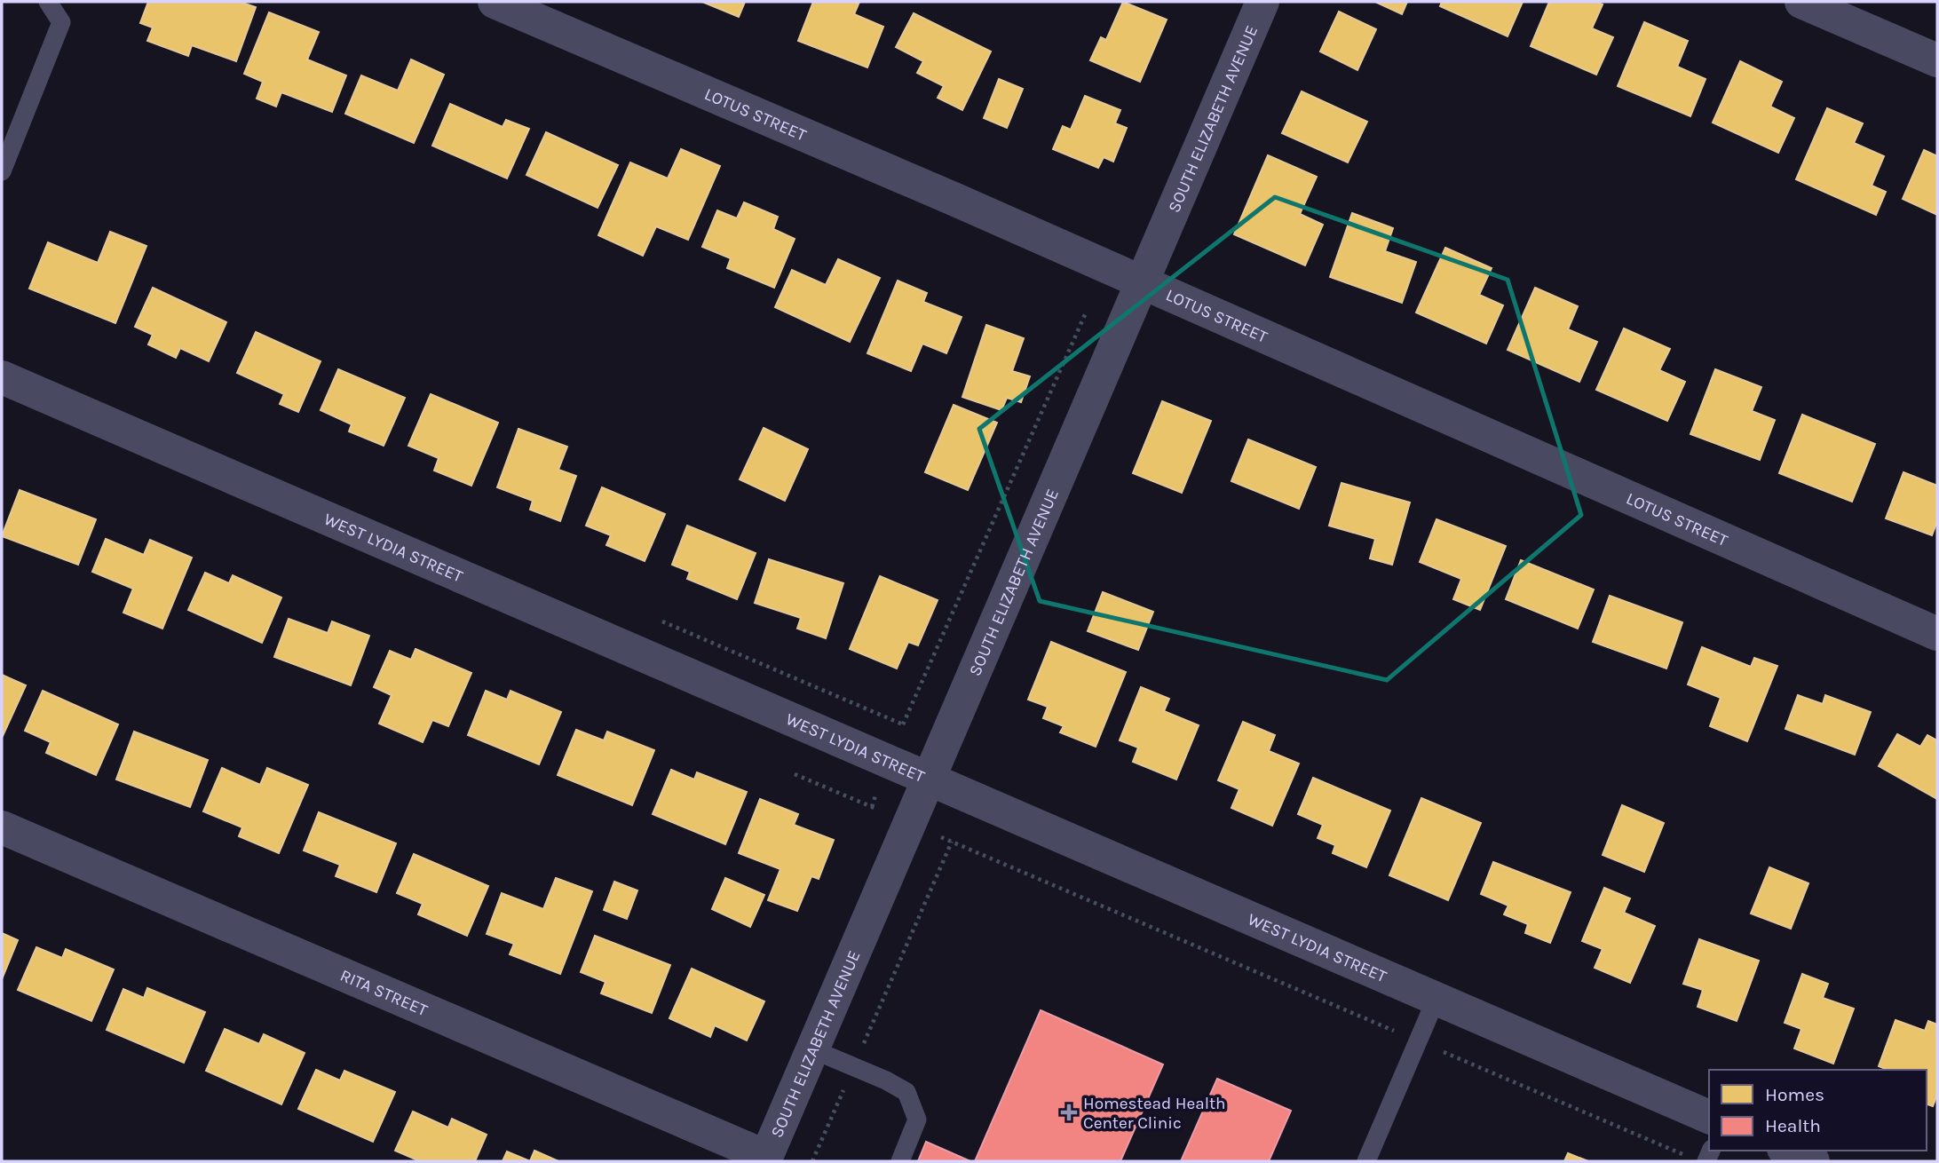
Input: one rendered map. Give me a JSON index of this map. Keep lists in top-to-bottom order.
{
  "streets": {
    "street": [
      "LOTUS STREET",
      "SOUTH ELIZABETH AVENUE",
      "WEST LYDIA STREET",
      "RITA STREET"
    ]
  },
  "crossings": [
    ["LOTUS STREET", "SOUTH ELIZABETH AVENUE"],
    ["SOUTH ELIZABETH AVENUE", "WEST LYDIA STREET"],
    ["SOUTH ELIZABETH AVENUE", "RITA STREET"]
  ],
  "places": {
    "health": ["Homestead Health Center Clinic"]
  },
  "legend": ["Homes", "Health"]
}
